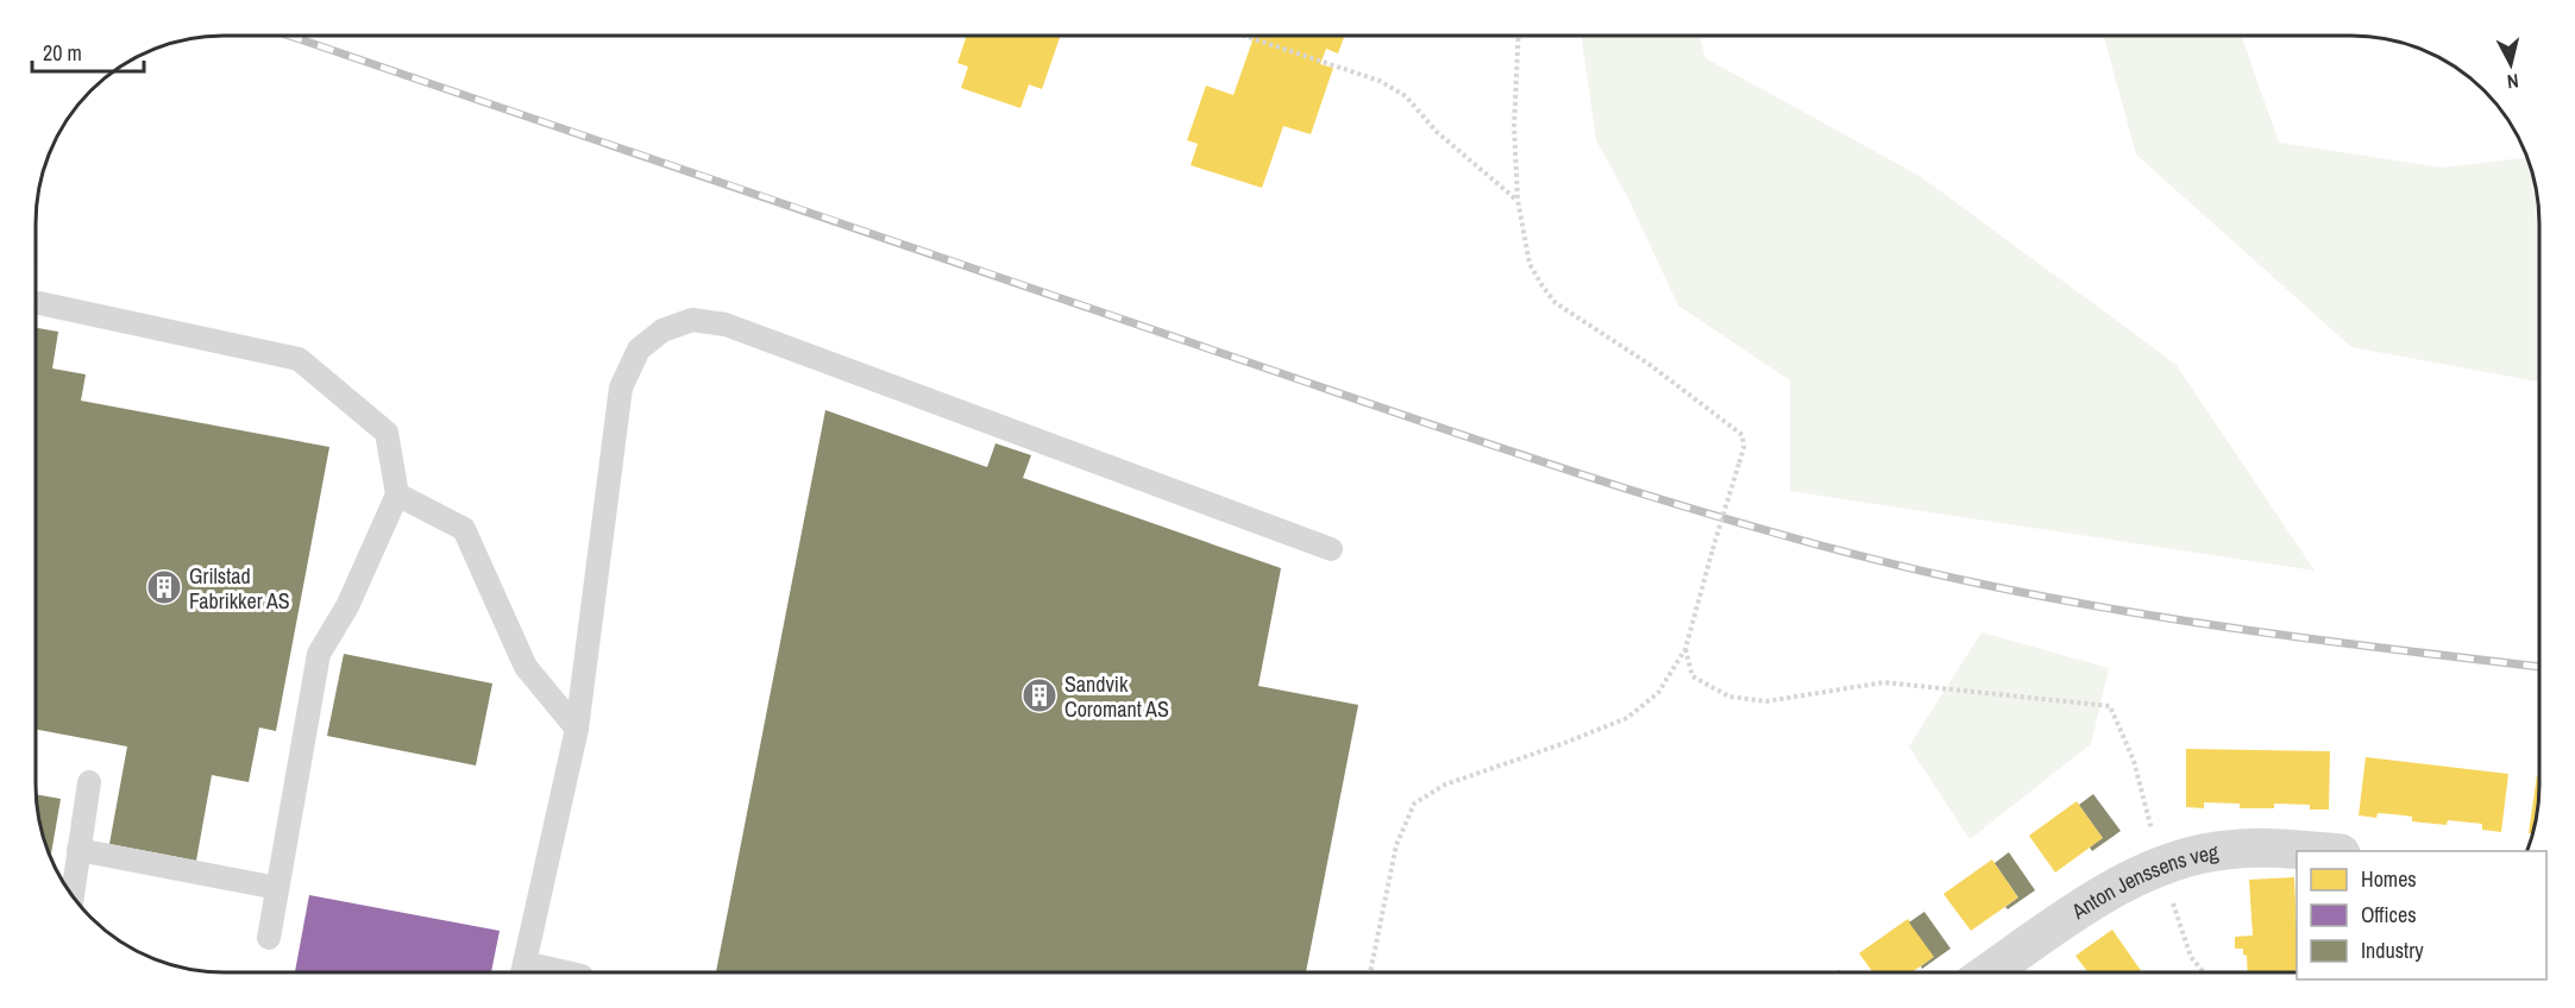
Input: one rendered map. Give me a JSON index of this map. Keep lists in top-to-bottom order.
{
  "streets": {
    "street": ["Anton Jenssens veg"]
  },
  "places": {
    "building": ["Grilstad Fabrikker AS", "Sandvik Coromant AS"]
  },
  "legend": ["Homes", "Offices", "Industry"],
  "scale_bar": "20 m",
  "north": "bottom"
}
